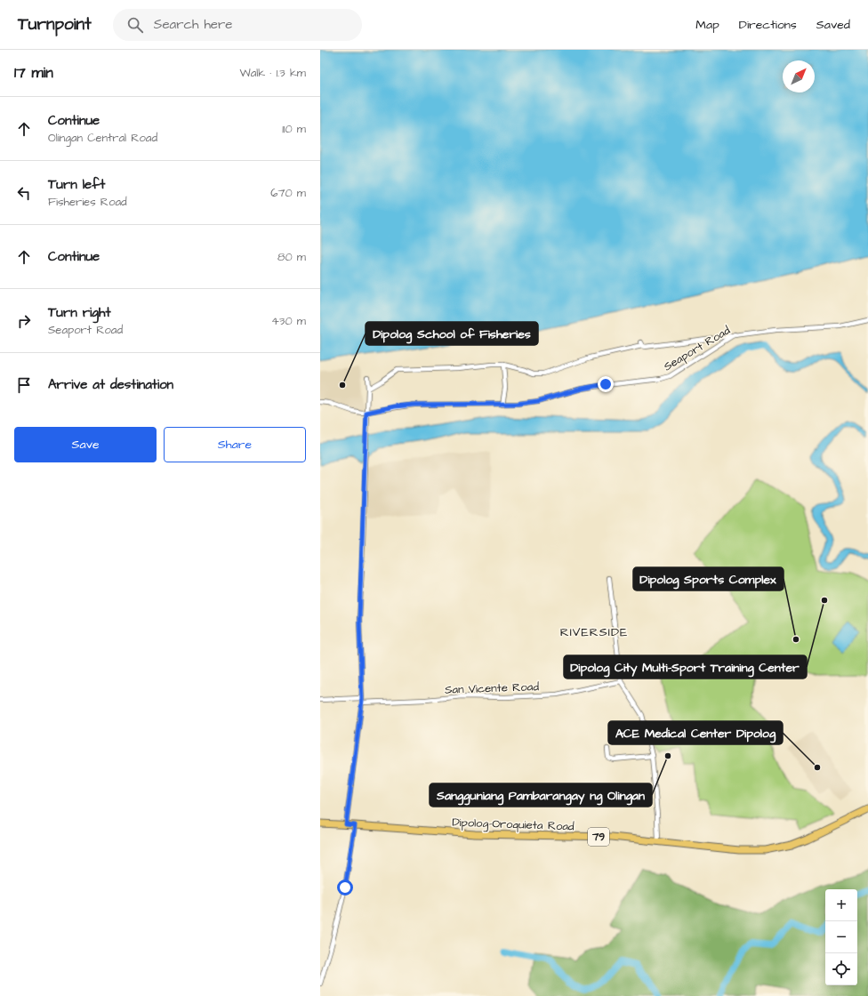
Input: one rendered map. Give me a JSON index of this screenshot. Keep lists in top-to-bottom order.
{
  "streets": {
    "main road": ["Dipolog-Oroquieta Road", "79"],
    "street": ["Seaport Road", "San Vicente Road"]
  },
  "districts": ["RIVERSIDE"],
  "places": [
    "Dipolog School of Fisheries",
    "Dipolog City Multi-Sport Training Center",
    "Dipolog Sports Complex",
    "Sangguniang Pambarangay ng Olingan",
    "ACE Medical Center Dipolog"
  ],
  "north": "top right",
  "page": {
    "header": "Turnpoint",
    "search": "Search here",
    "nav": ["Map", "Directions", "Saved"],
    "heading": ["17 min", "Walk · 1.3 km"],
    "list": [
      ["Continue", "Olingan Central Road", "110 m"],
      ["Turn left", "Fisheries Road", "670 m"],
      ["Continue", "80 m"],
      ["Turn right", "Seaport Road", "430 m"],
      "Arrive at destination"
    ],
    "buttons": ["Save", "Share"],
    "map_buttons": ["+", "−"]
  }
}
